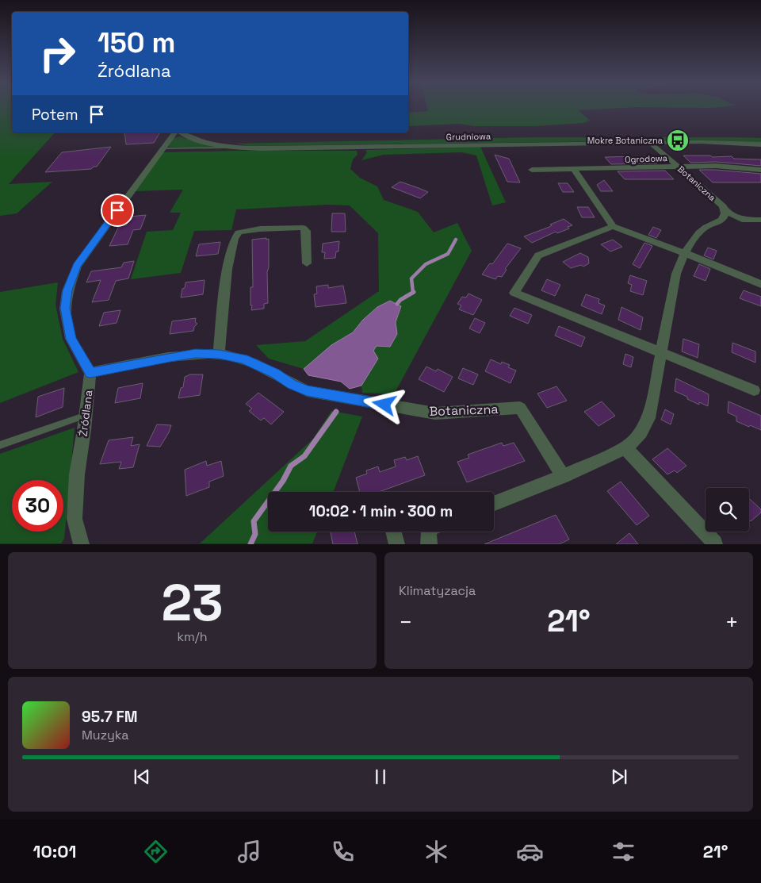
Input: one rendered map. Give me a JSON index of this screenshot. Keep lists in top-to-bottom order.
{
  "streets": {
    "street": [
      "Grudniowa",
      "Ogrodowa",
      "Botaniczna",
      "Źródlana"
    ]
  },
  "crossings": [
    ["Grudniowa", "Botaniczna"],
    ["Ogrodowa", "Botaniczna"],
    ["Botaniczna", "Źródlana"]
  ],
  "places": {
    "bus stop": ["Mokre Botaniczna"]
  },
  "page": {
    "turn": ["150 m", "Źródlana"],
    "then": "Potem",
    "limit": "30",
    "trip": "10:02 · 1 min · 300 m",
    "tile": [
      ["23", "km/h"],
      "Klimatyzacja"
    ],
    "heat": ["−", "21°", "+"],
    "song": ["95.7 FM", "Muzyka"],
    "tabs": ["10:01", "21°"]
  }
}
